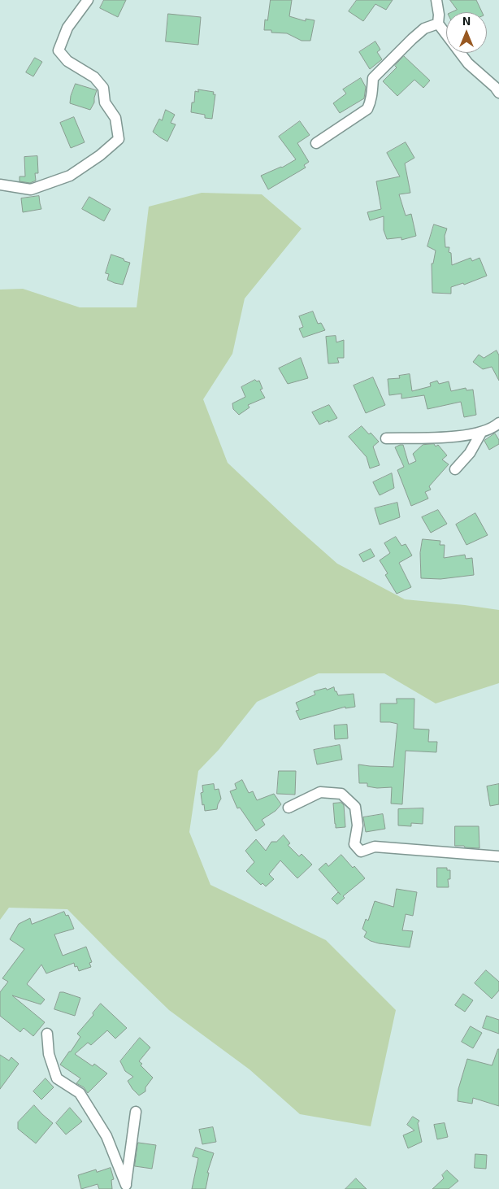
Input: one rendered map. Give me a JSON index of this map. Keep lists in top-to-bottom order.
{
  "north": "top"
}
